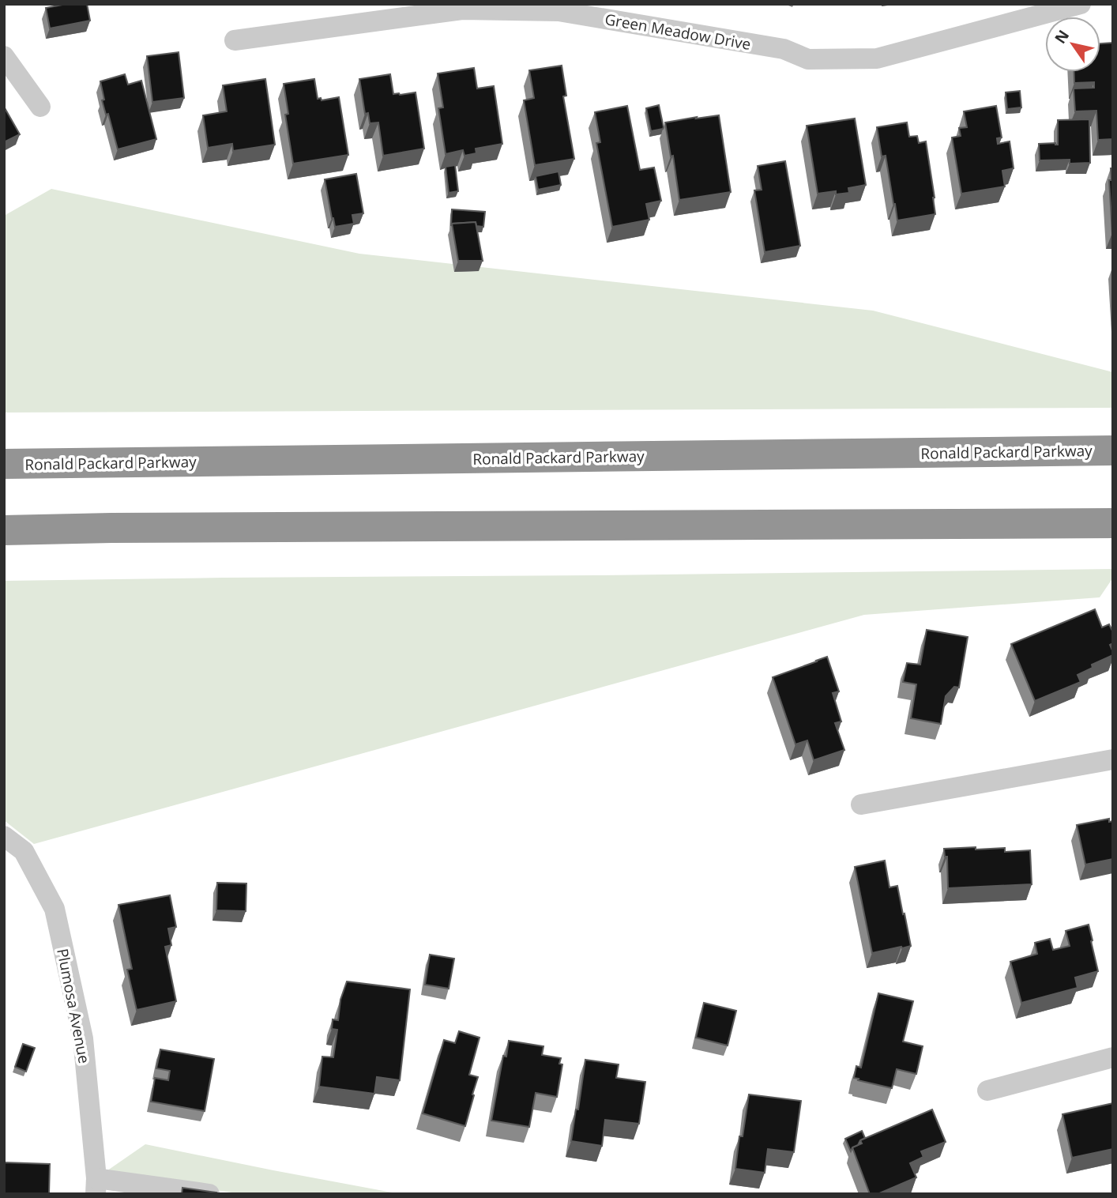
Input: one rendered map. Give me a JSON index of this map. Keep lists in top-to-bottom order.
{
  "streets": {
    "highway": ["Ronald Packard Parkway"],
    "street": ["Green Meadow Drive", "Plumosa Avenue"]
  },
  "north": "top left"
}
